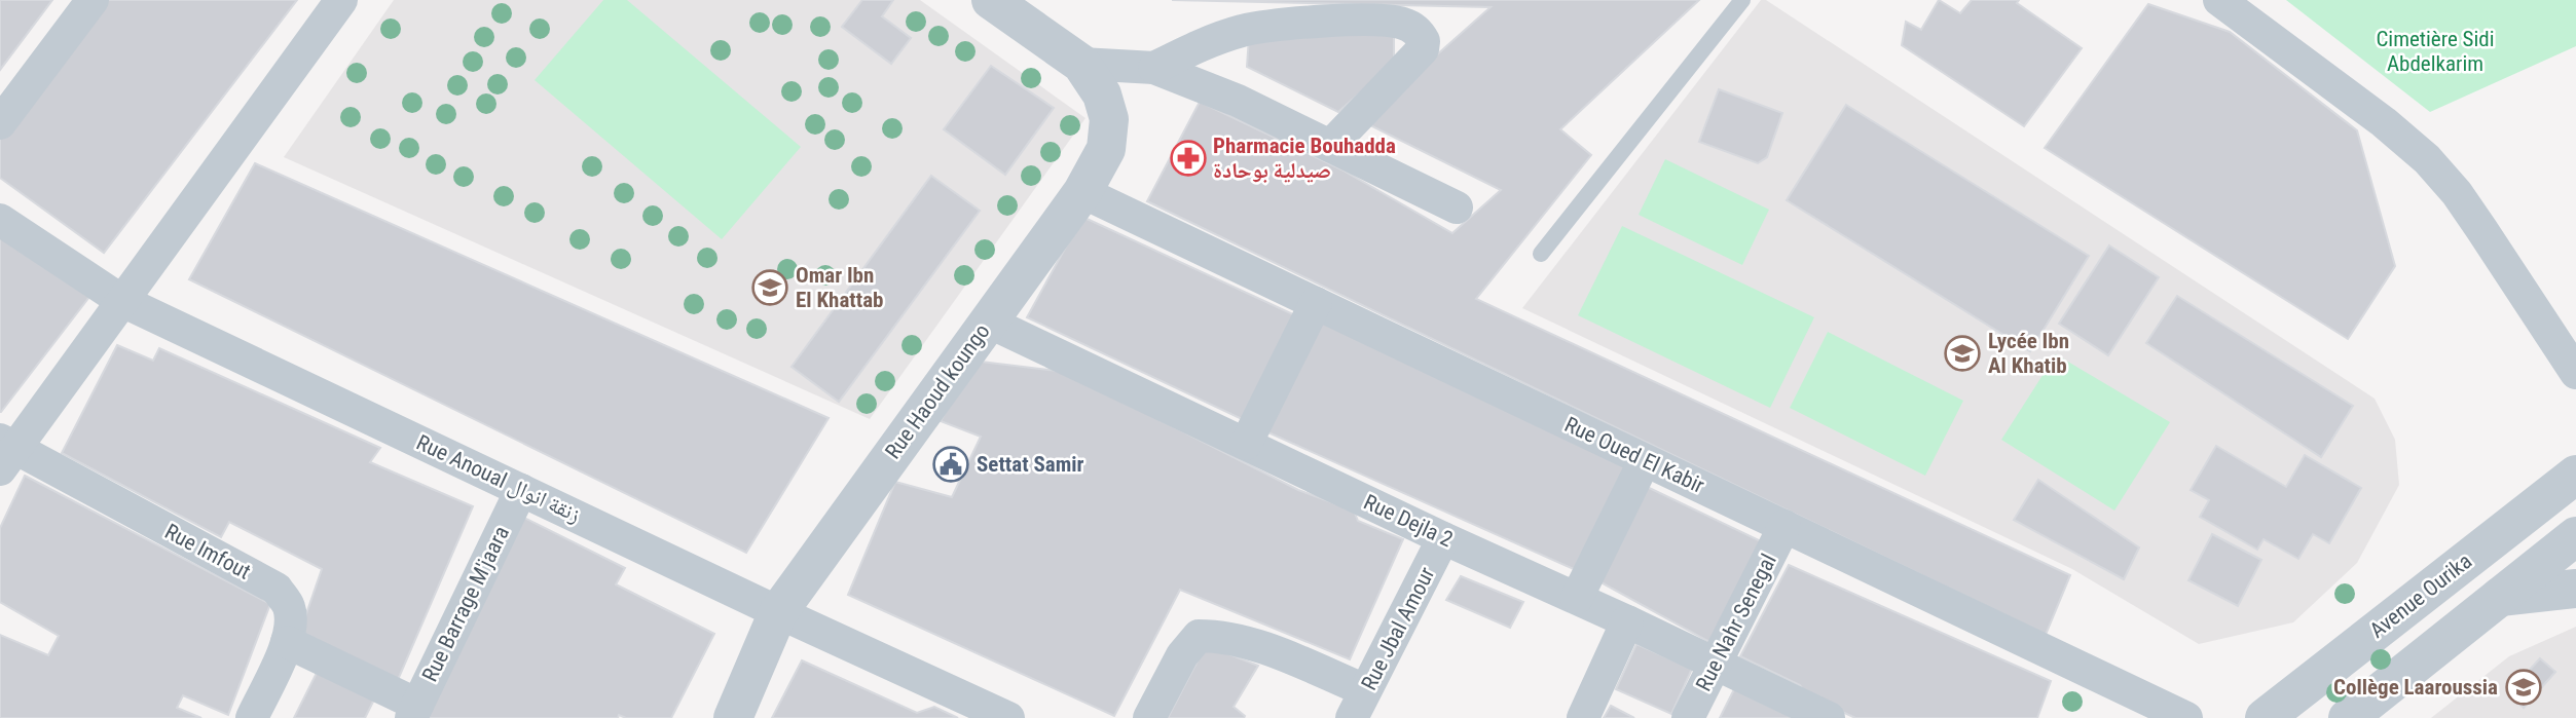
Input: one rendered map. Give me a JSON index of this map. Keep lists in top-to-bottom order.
{
  "streets": {
    "street": [
      "Rue Haoud koungo",
      "Rue Oued El Kabir",
      "Rue Anoual زنقة انوال",
      "Rue Dejla 2",
      "Rue Imfout",
      "Avenue Ourika",
      "Rue Barrage M'jaara",
      "Rue Nahr Senegal",
      "Rue Jbal Amour"
    ]
  },
  "crossings": [
    ["Rue Haoud koungo", "Rue Oued El Kabir"],
    ["Rue Haoud koungo", "Rue Anoual زنقة انوال"],
    ["Rue Haoud koungo", "Rue Dejla 2"],
    ["Rue Oued El Kabir", "Rue Nahr Senegal"],
    ["Rue Anoual زنقة انوال", "Rue Barrage M'jaara"],
    ["Rue Dejla 2", "Rue Nahr Senegal"],
    ["Rue Dejla 2", "Rue Jbal Amour"]
  ],
  "parks": ["Cimetière Sidi Abdelkarim"],
  "places": {
    "pharmacy": ["Pharmacie Bouhadda صيدلية بوحادة"],
    "school or university": ["Omar Ibn El Khattab", "Lycée Ibn Al Khatib", "Collège Laaroussia"],
    "public building": ["Settat Samir"]
  }
}
